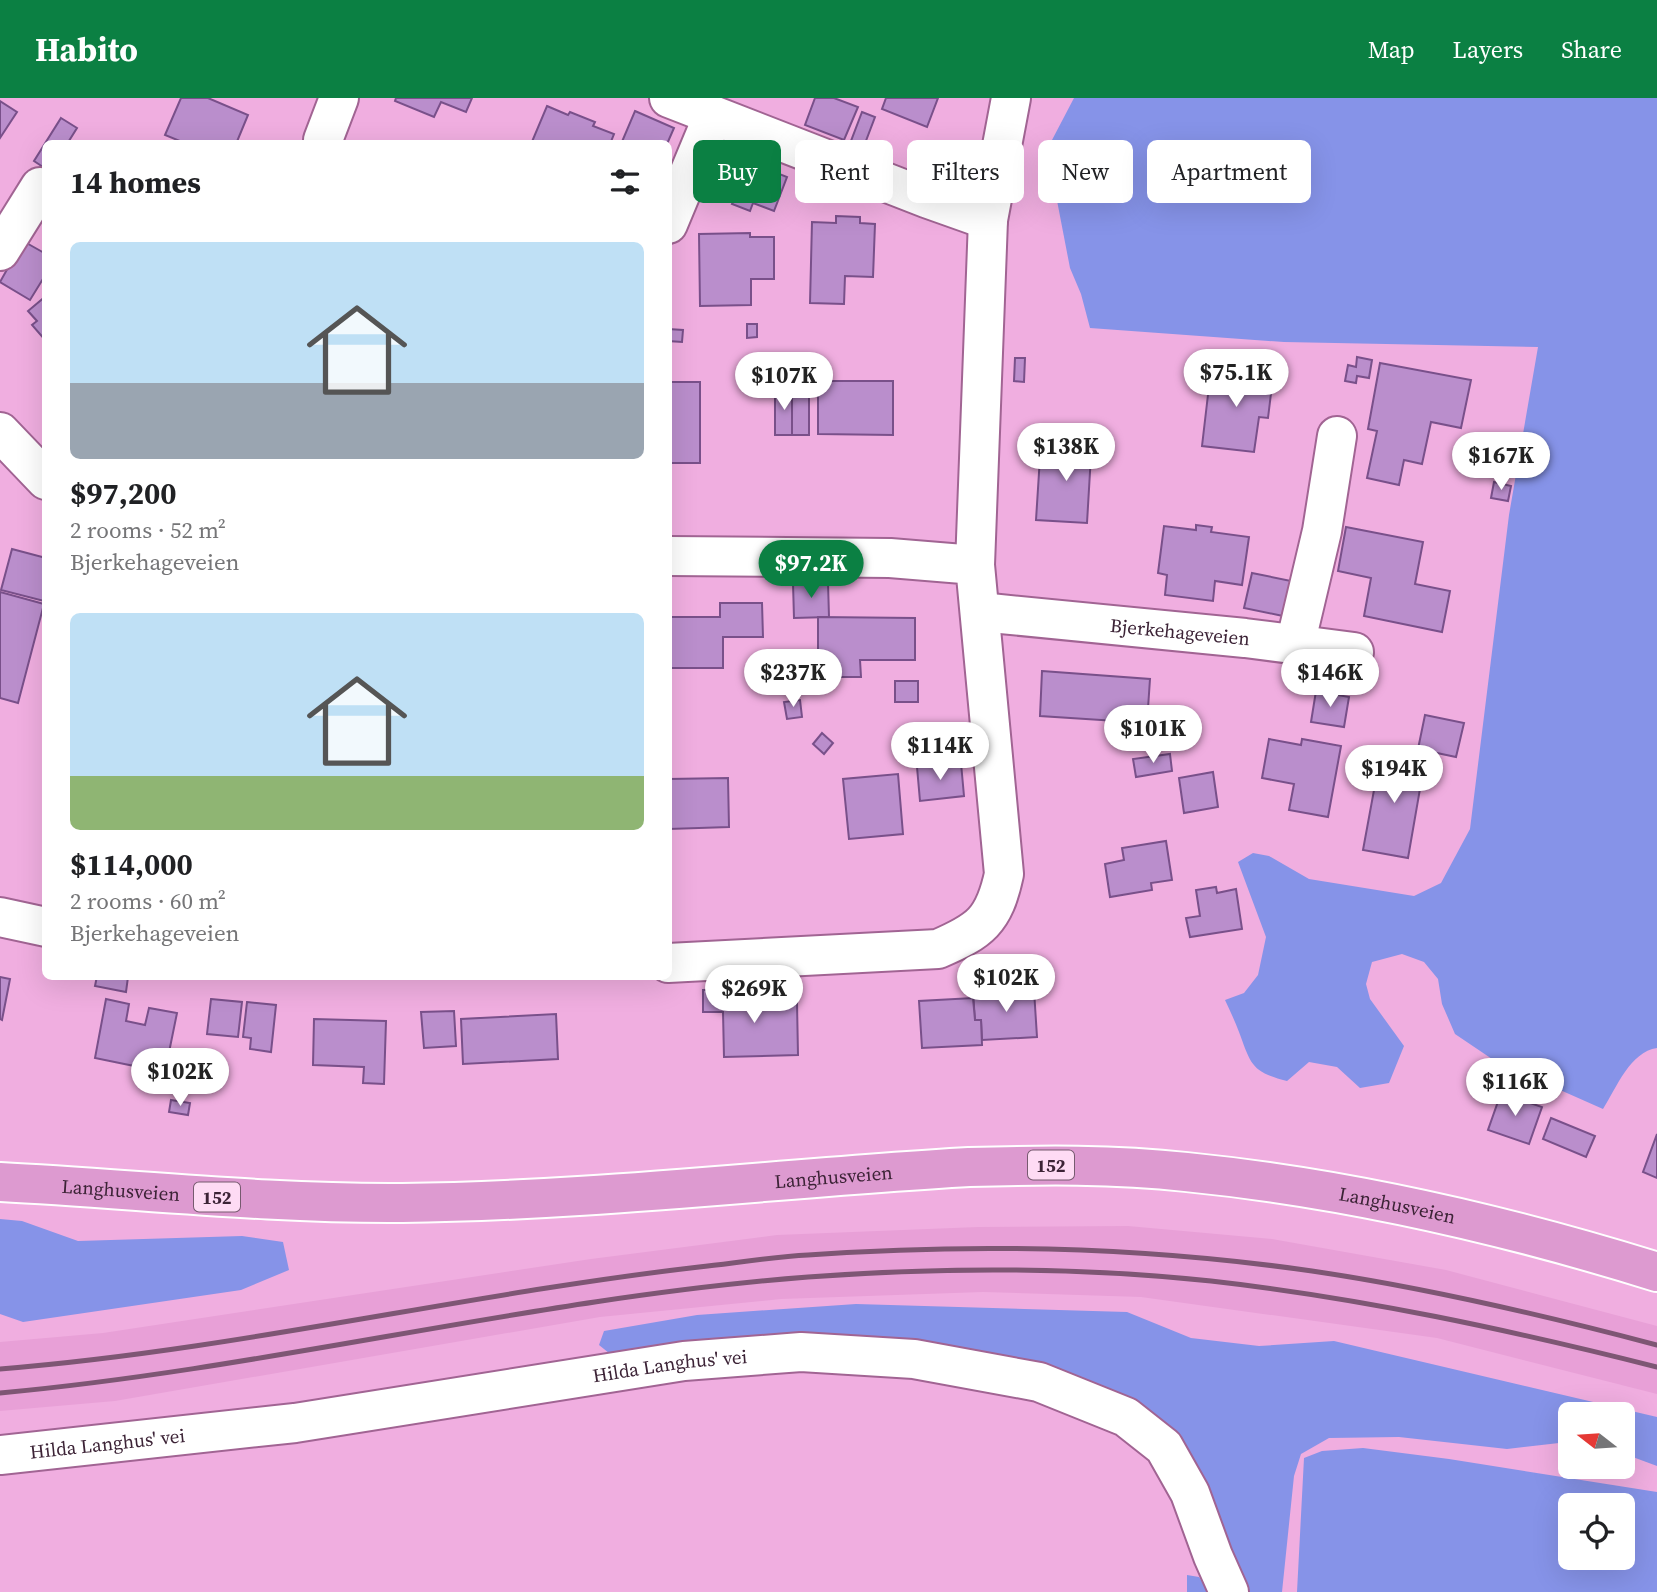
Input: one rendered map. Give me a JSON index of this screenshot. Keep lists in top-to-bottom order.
{
  "streets": {
    "main road": ["152", "Langhusveien"],
    "street": ["Bjerkehageveien", "Hilda Langhus' vei"]
  },
  "north": "left",
  "page": {
    "header": "Habito",
    "nav": ["Map", "Layers", "Share"],
    "chip": [
      "Buy",
      "Rent",
      "Filters",
      "New",
      "Apartment"
    ],
    "heading": "14 homes",
    "list": [
      {
        "name": "$97,200",
        "note": "2 rooms · 52 m² · Bjerkehageveien"
      },
      {
        "name": "$114,000",
        "note": "2 rooms · 60 m² · Bjerkehageveien"
      }
    ],
    "price": [
      "$75.1K",
      "$107K",
      "$138K",
      "$167K",
      "$97.2K",
      "$237K",
      "$146K",
      "$101K",
      "$114K",
      "$194K",
      "$102K",
      "$269K",
      "$102K",
      "$116K"
    ]
  }
}
